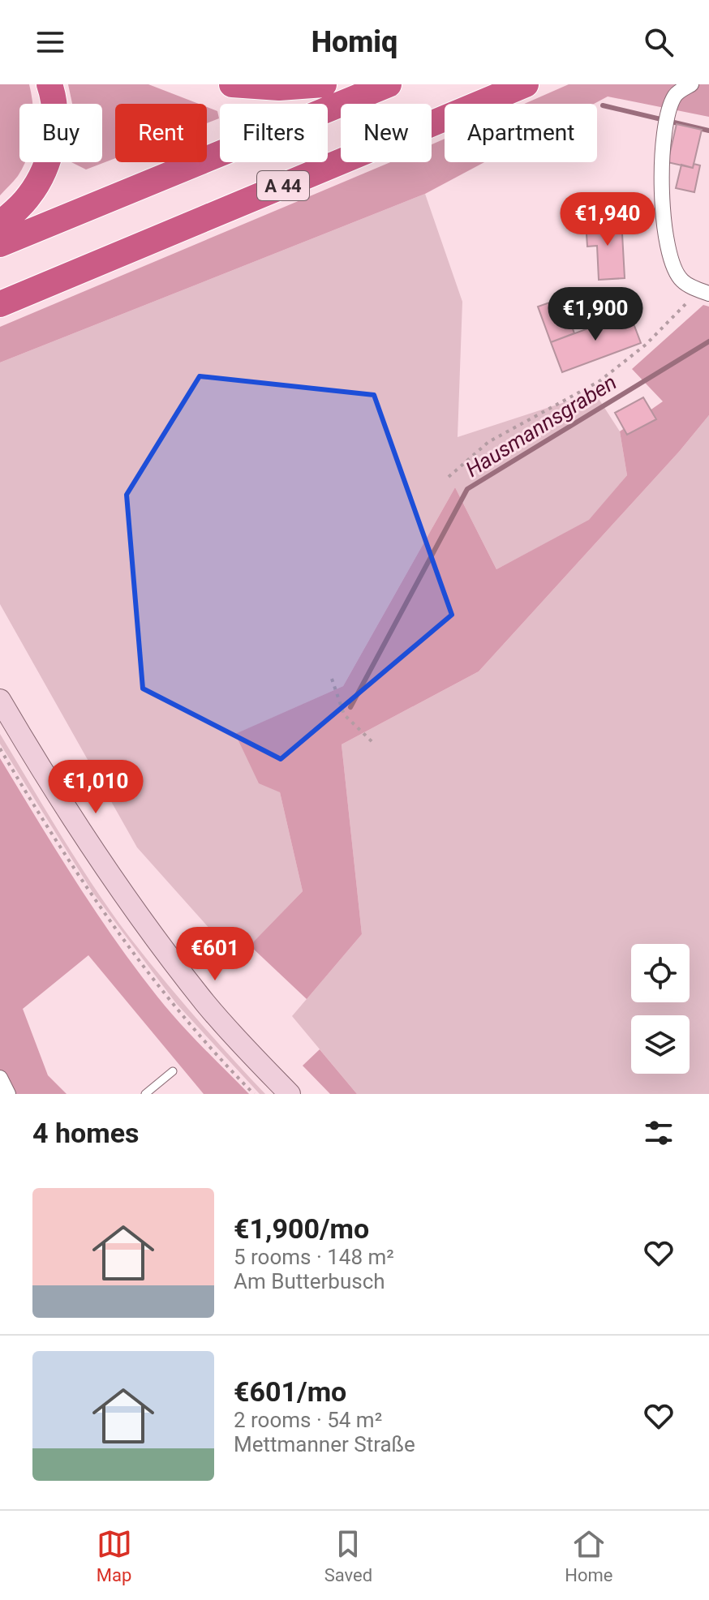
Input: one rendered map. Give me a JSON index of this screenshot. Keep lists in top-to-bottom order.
{
  "streets": {
    "highway": ["A 44"]
  },
  "water": ["Hausmannsgraben"],
  "page": {
    "header": "Homiq",
    "chip": [
      "Buy",
      "Rent",
      "Filters",
      "New",
      "Apartment"
    ],
    "price": [
      "€1,940",
      "€1,900",
      "€1,010",
      "€601"
    ],
    "heading": "4 homes",
    "list": [
      {
        "name": "€1,900/mo",
        "note": "5 rooms · 148 m² · Am Butterbusch"
      },
      {
        "name": "€601/mo",
        "note": "2 rooms · 54 m² · Mettmanner Straße"
      }
    ],
    "tabs": ["Map", "Saved", "Home"]
  }
}
